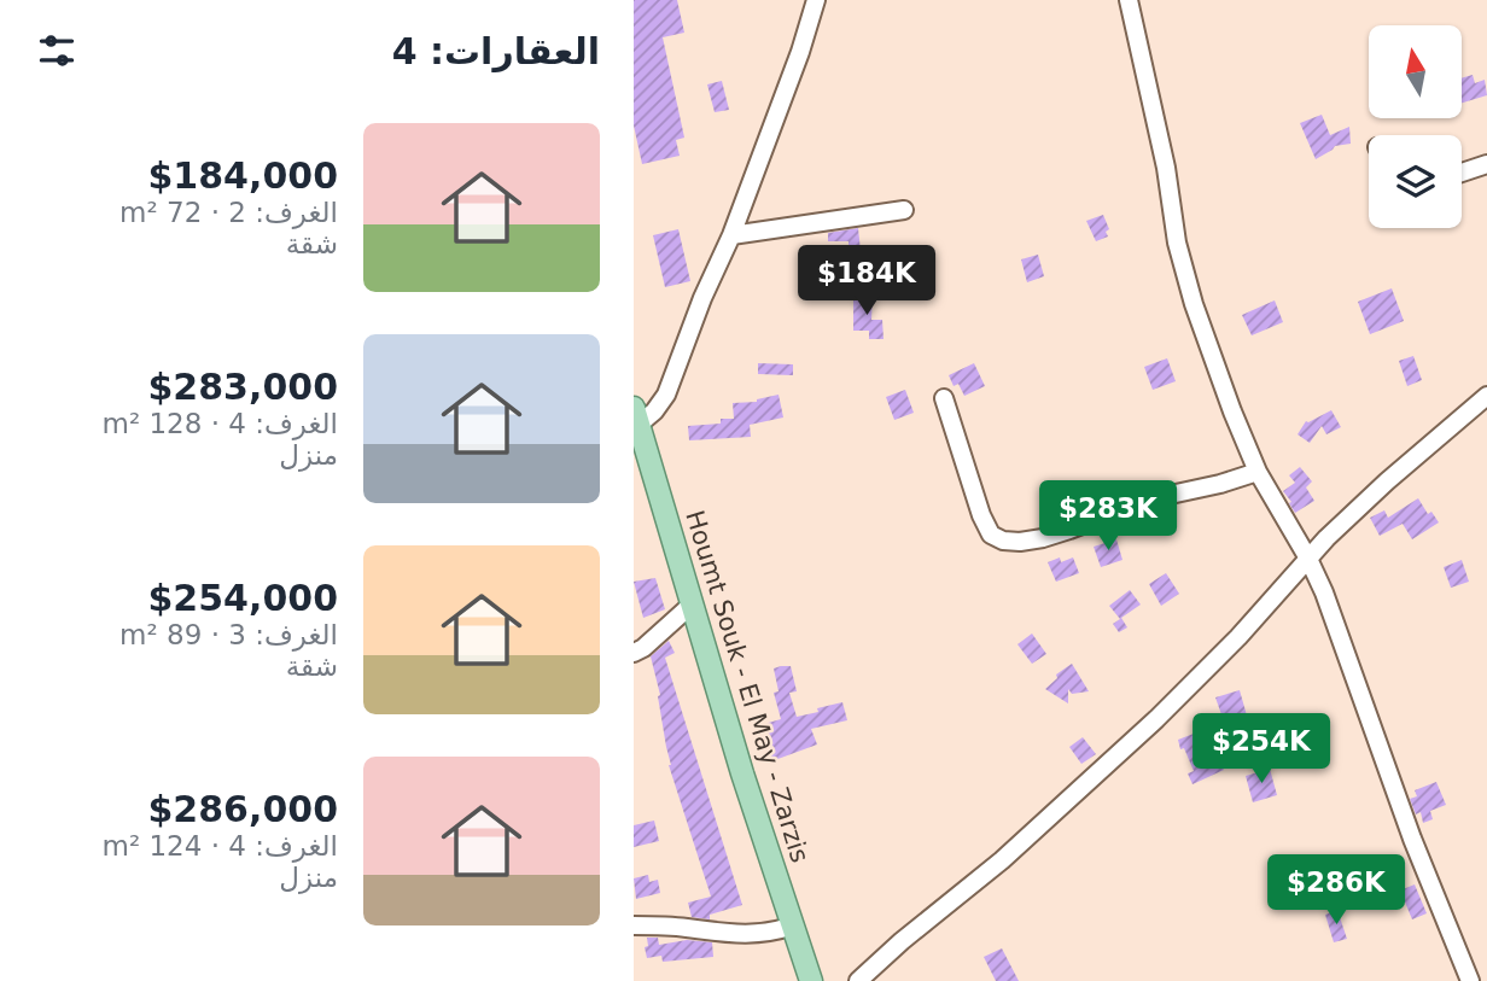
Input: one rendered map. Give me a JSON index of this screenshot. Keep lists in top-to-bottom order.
{
  "streets": {
    "main road": ["Houmt Souk - El May - Zarzis"]
  },
  "north": "top",
  "page": {
    "heading": "العقارات: 4",
    "list": [
      {
        "name": "$184,000",
        "note": "الغرف: 2 · 72 m² · شقة"
      },
      {
        "name": "$283,000",
        "note": "الغرف: 4 · 128 m² · منزل"
      },
      {
        "name": "$254,000",
        "note": "الغرف: 3 · 89 m² · شقة"
      },
      {
        "name": "$286,000",
        "note": "الغرف: 4 · 124 m² · منزل"
      }
    ],
    "price": [
      "$184K",
      "$283K",
      "$254K",
      "$286K"
    ]
  }
}
